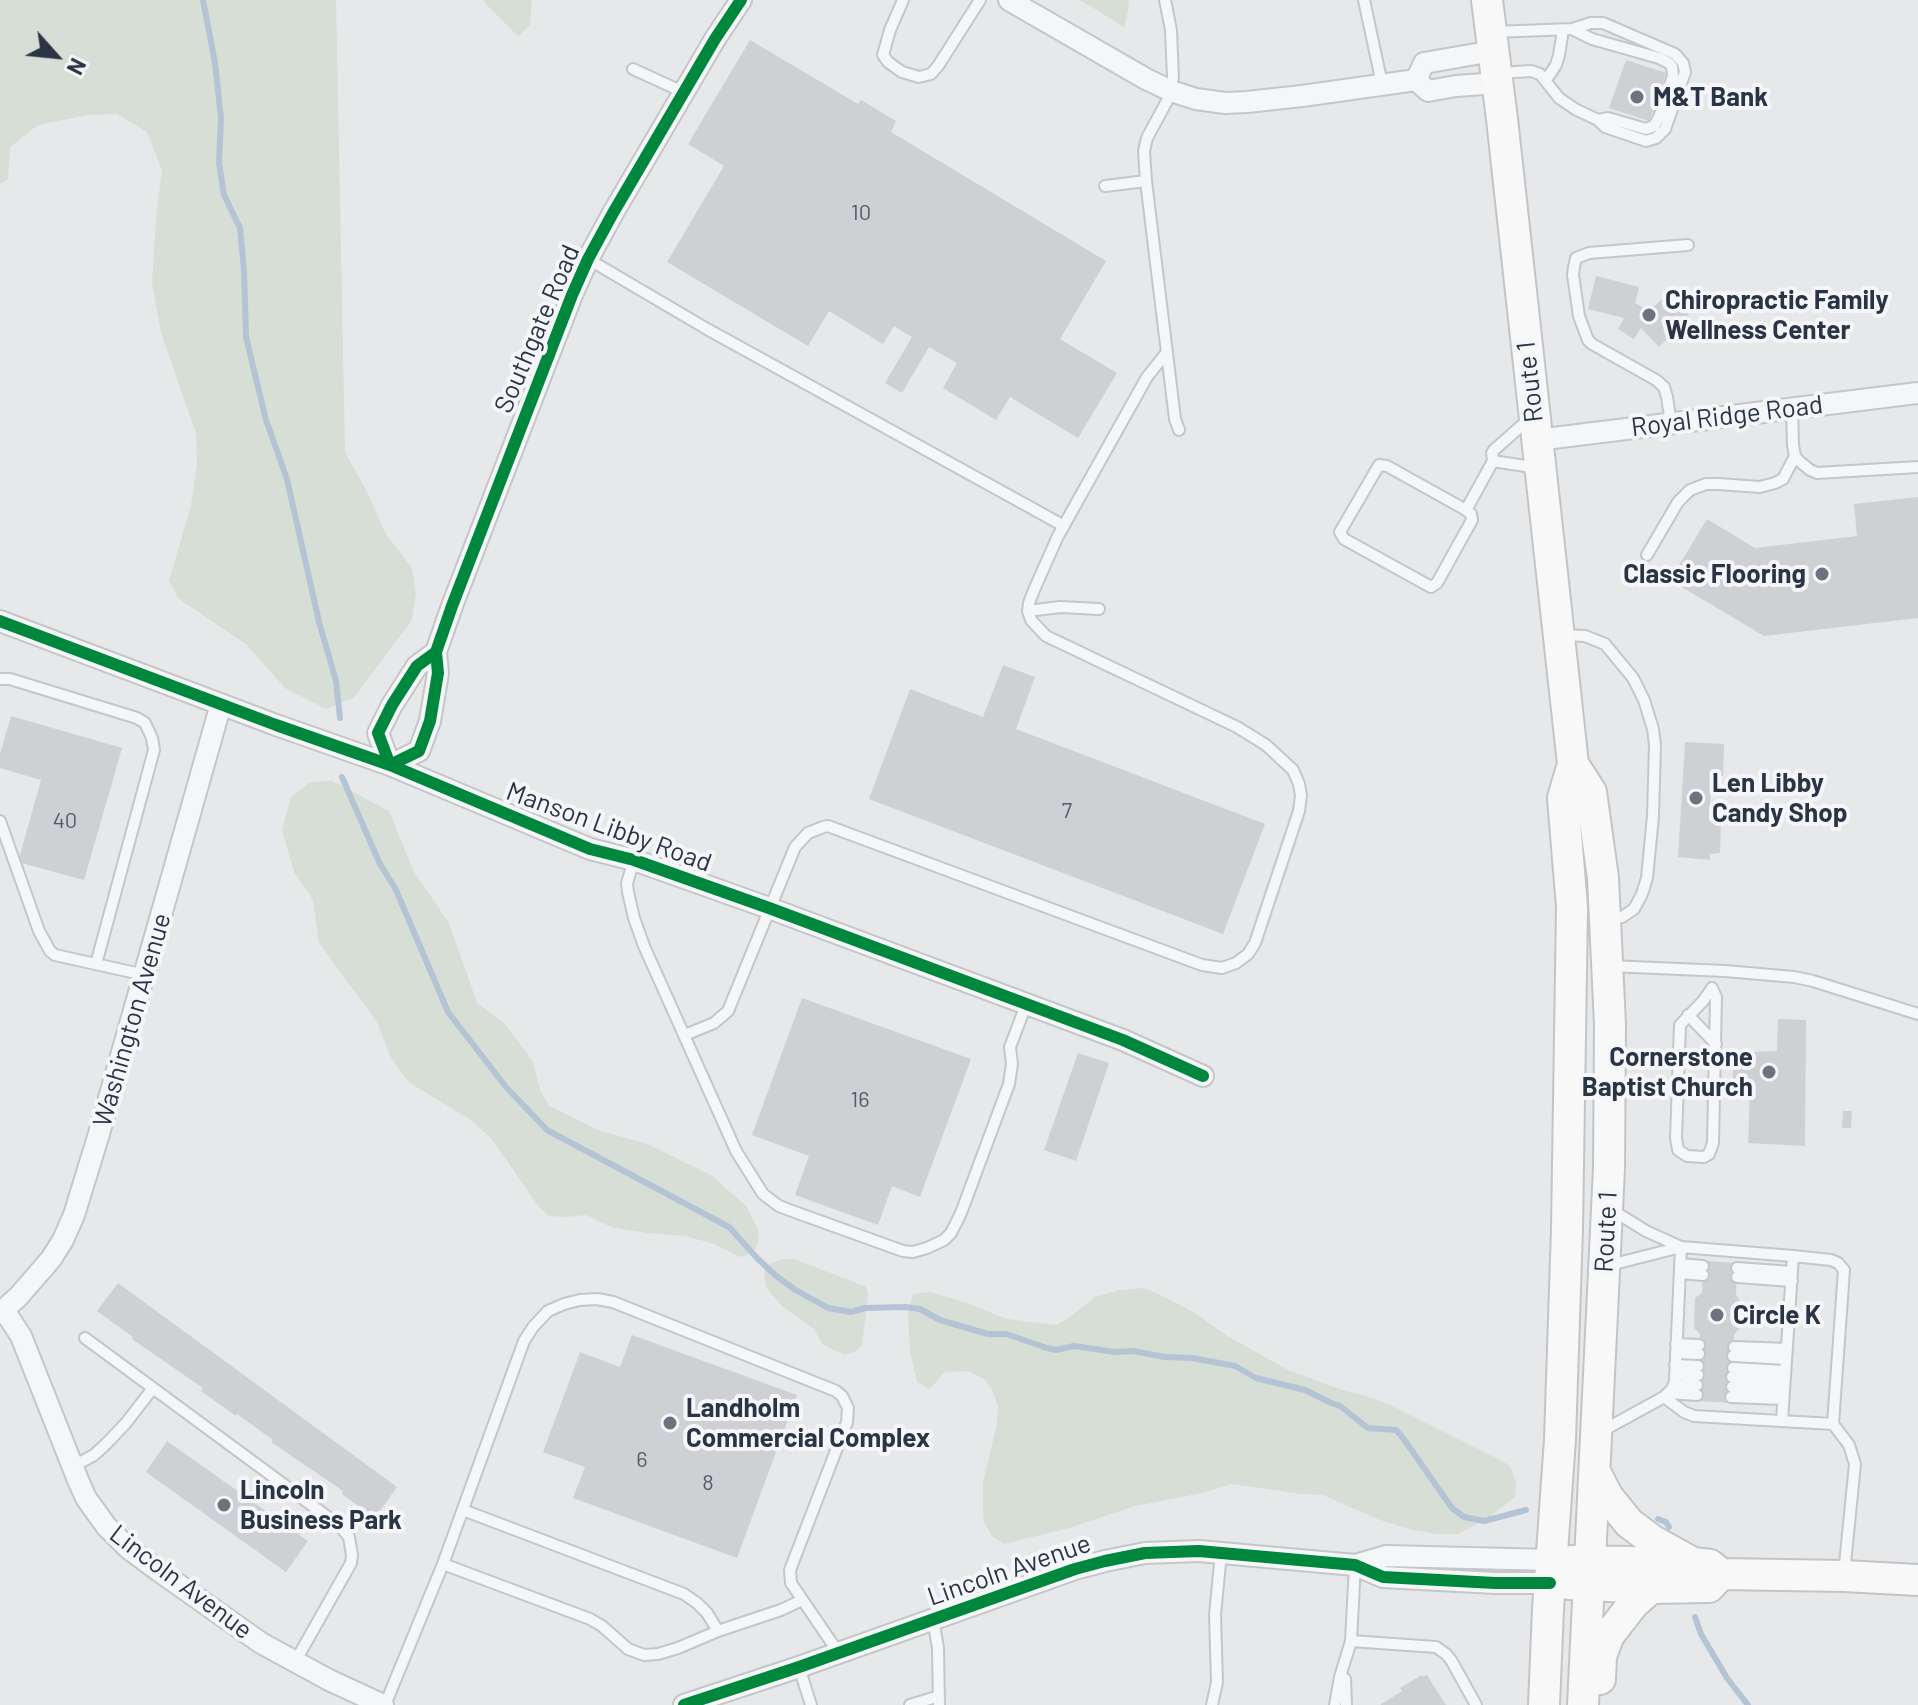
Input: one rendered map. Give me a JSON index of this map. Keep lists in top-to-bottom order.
{
  "streets": {
    "main road": ["Route 1"],
    "street": [
      "Southgate Road",
      "Royal Ridge Road",
      "Manson Libby Road",
      "Washington Avenue",
      "Lincoln Avenue"
    ]
  },
  "crossings": [
    ["Southgate Road", "Manson Libby Road"],
    ["Route 1", "Royal Ridge Road"],
    ["Route 1", "Lincoln Avenue"],
    ["Manson Libby Road", "Washington Avenue"],
    ["Washington Avenue", "Lincoln Avenue"]
  ],
  "places": [
    "M&T Bank",
    "Chiropractic Family Wellness Center",
    "Classic Flooring",
    "Len Libby Candy Shop",
    "Cornerstone Baptist Church",
    "Circle K",
    "Landholm Commercial Complex",
    "Lincoln Business Park"
  ],
  "house_numbers": [
    "10",
    "7",
    "40",
    "16",
    "6",
    "8"
  ],
  "north": "bottom right"
}
